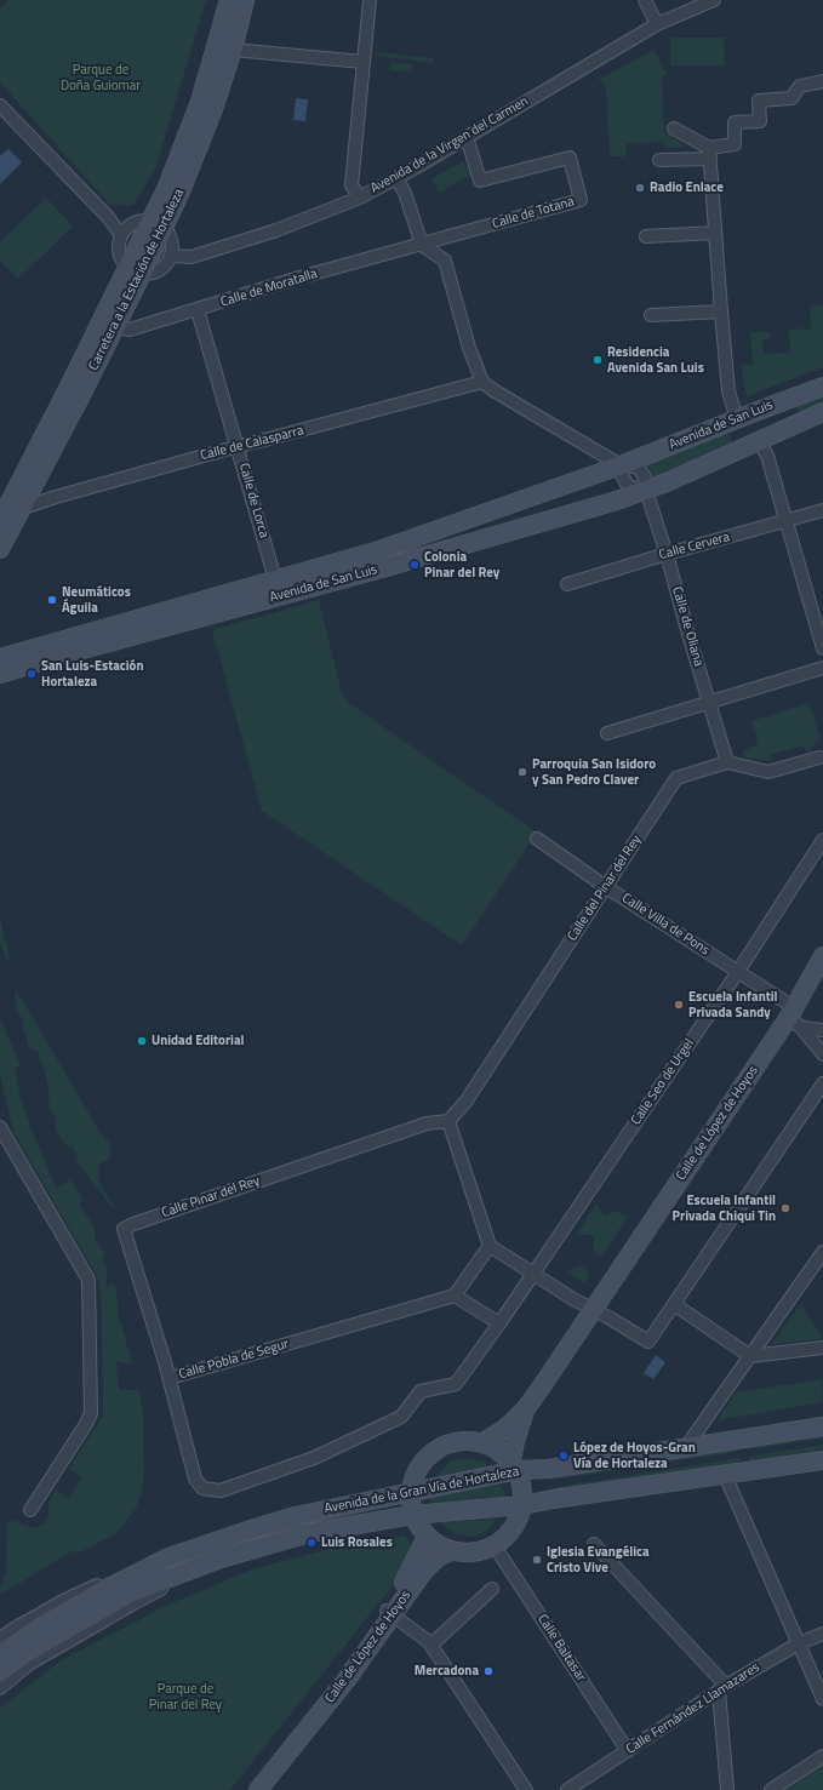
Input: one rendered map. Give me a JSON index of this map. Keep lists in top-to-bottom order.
{
  "streets": {
    "street": [
      "Avenida de la Virgen del Carmen",
      "Calle de Totana",
      "Carretera a la Estación de Hortaleza",
      "Calle de Moratalla",
      "Avenida de San Luis",
      "Calle de Calasparra",
      "Calle de Lorca",
      "Calle Cervera",
      "Calle de Oliana",
      "Calle del Pinar del Rey",
      "Calle Villa de Pons",
      "Calle Seo de Urgel",
      "Calle de López de Hoyos",
      "Calle Pinar del Rey",
      "Calle Pobla de Segur",
      "Avenida de la Gran Vía de Hortaleza",
      "Calle Baltasar",
      "Calle Fernández Llamazares"
    ]
  },
  "crossings": [
    ["Avenida de la Virgen del Carmen", "Calle de Totana"],
    ["Calle de Totana", "Calle de Moratalla"],
    ["Carretera a la Estación de Hortaleza", "Calle de Moratalla"],
    ["Carretera a la Estación de Hortaleza", "Calle de Calasparra"],
    ["Calle de Moratalla", "Calle de Lorca"],
    ["Avenida de San Luis", "Calle de Lorca"],
    ["Avenida de San Luis", "Calle de Oliana"],
    ["Calle de Calasparra", "Calle de Lorca"],
    ["Calle Cervera", "Calle de Oliana"],
    ["Calle de Oliana", "Calle del Pinar del Rey"],
    ["Calle del Pinar del Rey", "Calle Villa de Pons"],
    ["Calle del Pinar del Rey", "Calle Pinar del Rey"],
    ["Calle Villa de Pons", "Calle Seo de Urgel"],
    ["Calle Villa de Pons", "Calle de López de Hoyos"],
    ["Calle Seo de Urgel", "Calle Pobla de Segur"],
    ["Calle de López de Hoyos", "Avenida de la Gran Vía de Hortaleza"],
    ["Calle Pinar del Rey", "Calle Pobla de Segur"],
    ["Calle Baltasar", "Calle Fernández Llamazares"]
  ],
  "parks": ["Parque de Doña Guiomar", "Parque de Pinar del Rey"],
  "places": [
    "Radio Enlace",
    "Residencia Avenida San Luis",
    "Colonia Pinar del Rey",
    "Neumáticos Águila",
    "San Luis-Estación Hortaleza",
    "Parroquia San Isidoro y San Pedro Claver",
    "Escuela Infantil Privada Sandy",
    "Unidad Editorial",
    "Escuela Infantil Privada Chiqui Tin",
    "López de Hoyos-Gran Vía de Hortaleza",
    "Luis Rosales",
    "Iglesia Evangélica Cristo Vive",
    "Mercadona"
  ]
}
